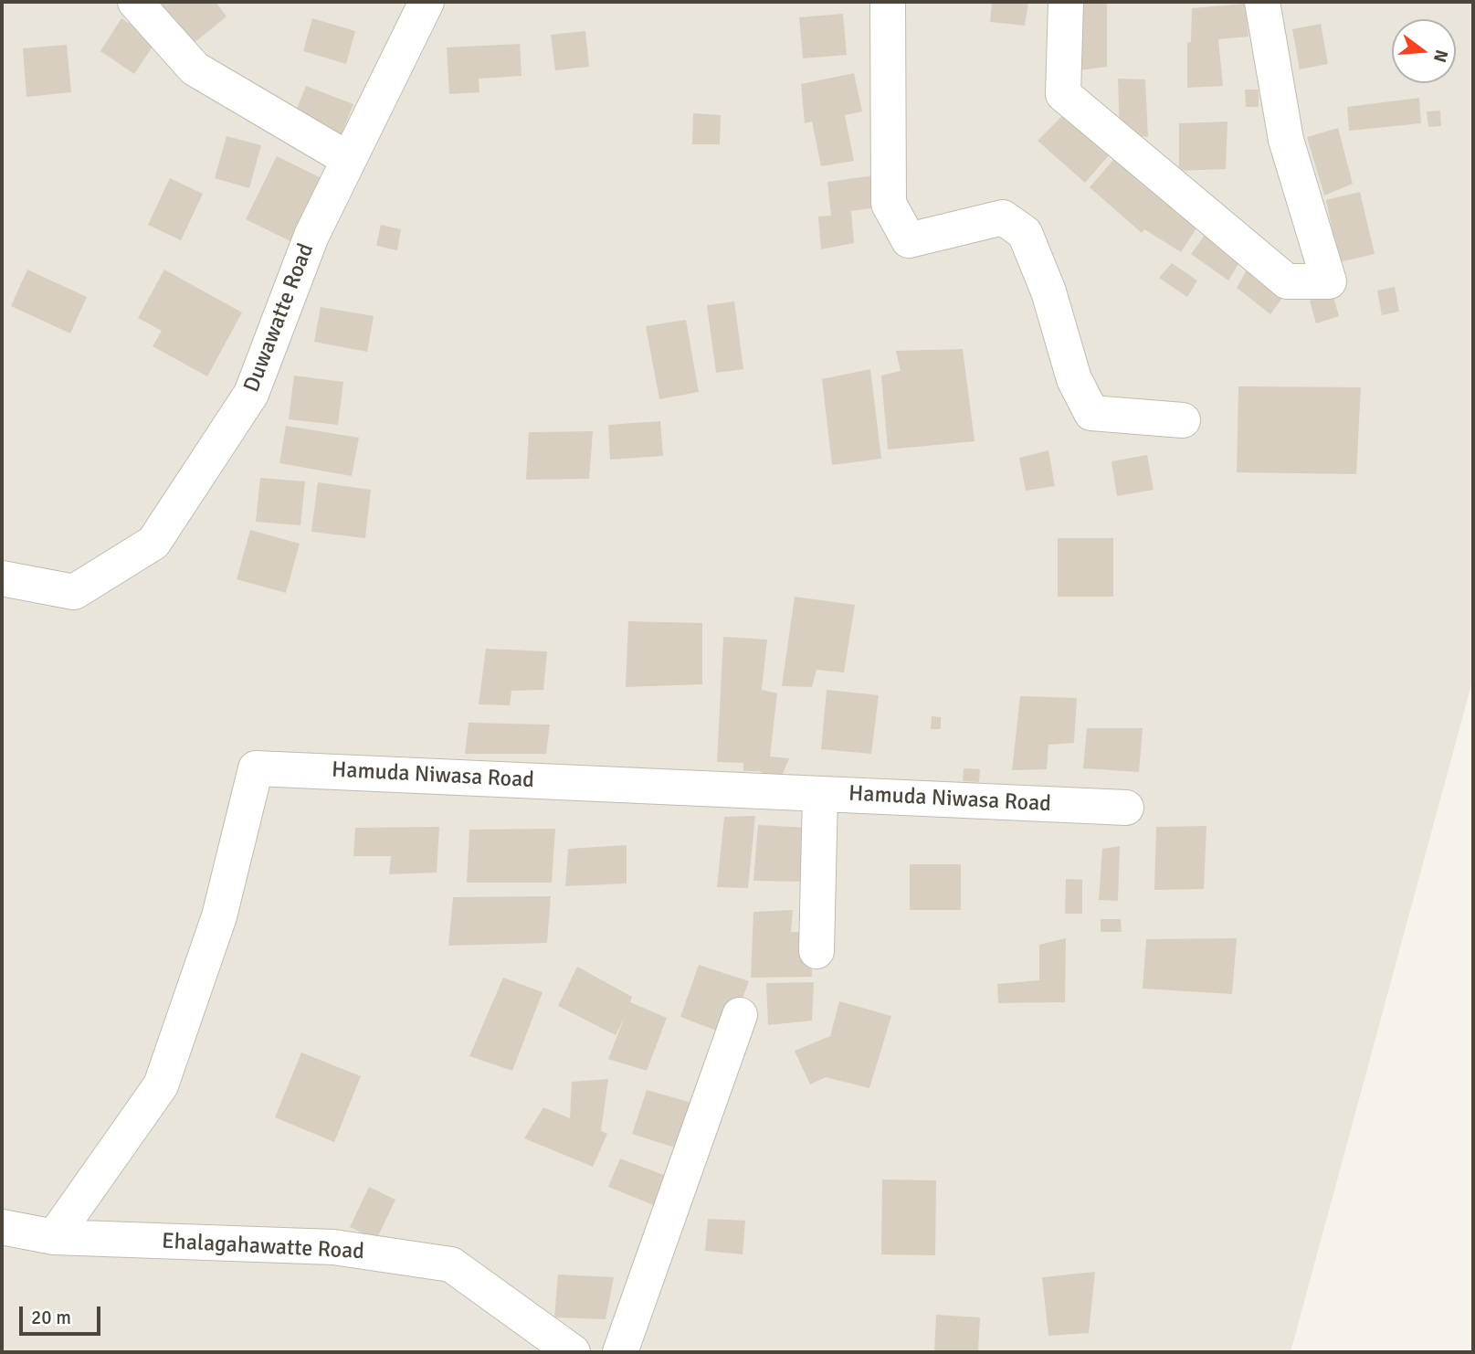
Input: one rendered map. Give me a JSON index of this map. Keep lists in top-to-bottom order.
{
  "streets": {
    "street": ["Duwawatte Road", "Hamuda Niwasa Road", "Ehalagahawatte Road"]
  },
  "crossings": [
    ["Hamuda Niwasa Road", "Ehalagahawatte Road"]
  ],
  "scale_bar": "20 m",
  "north": "right"
}
